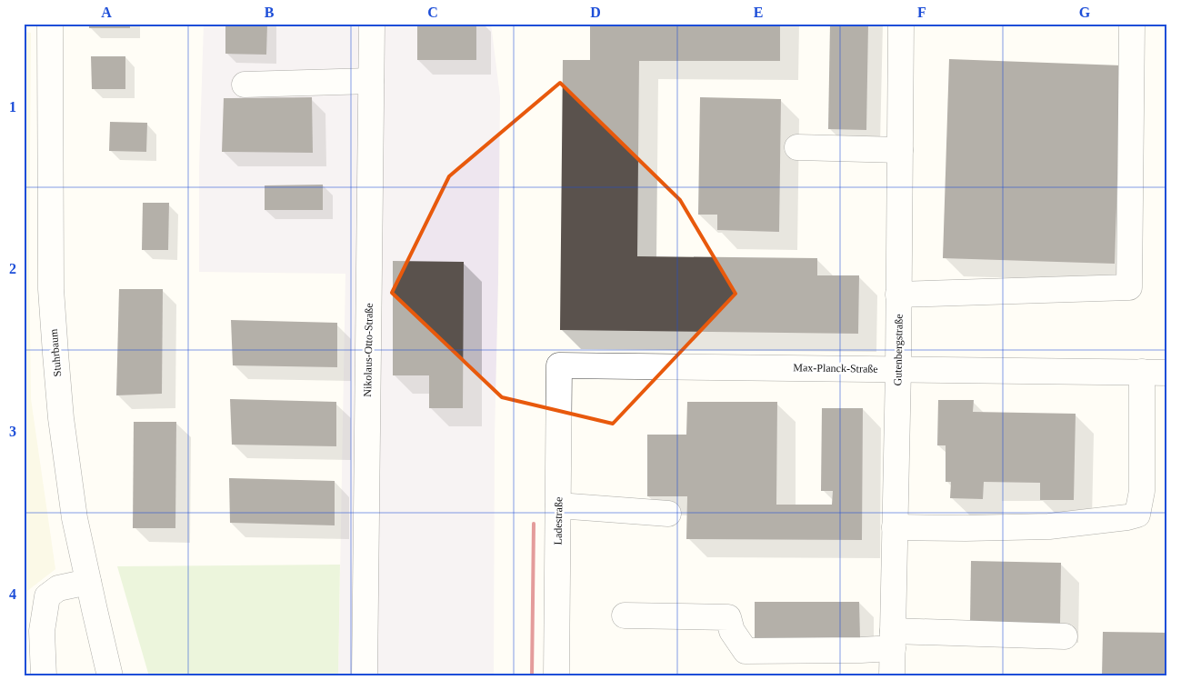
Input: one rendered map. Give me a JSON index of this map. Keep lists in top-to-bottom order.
{
  "streets": {
    "street": [
      "Nikolaus-Otto-Straße",
      "Gutenbergstraße",
      "Stuhrbaum",
      "Max-Planck-Straße",
      "Ladestraße"
    ]
  },
  "crossings": [
    ["Gutenbergstraße", "Max-Planck-Straße"],
    ["Max-Planck-Straße", "Ladestraße"]
  ],
  "grid": {
    "columns": [
      "A",
      "B",
      "C",
      "D",
      "E",
      "F",
      "G"
    ],
    "rows": [
      "1",
      "2",
      "3",
      "4"
    ]
  }
}
